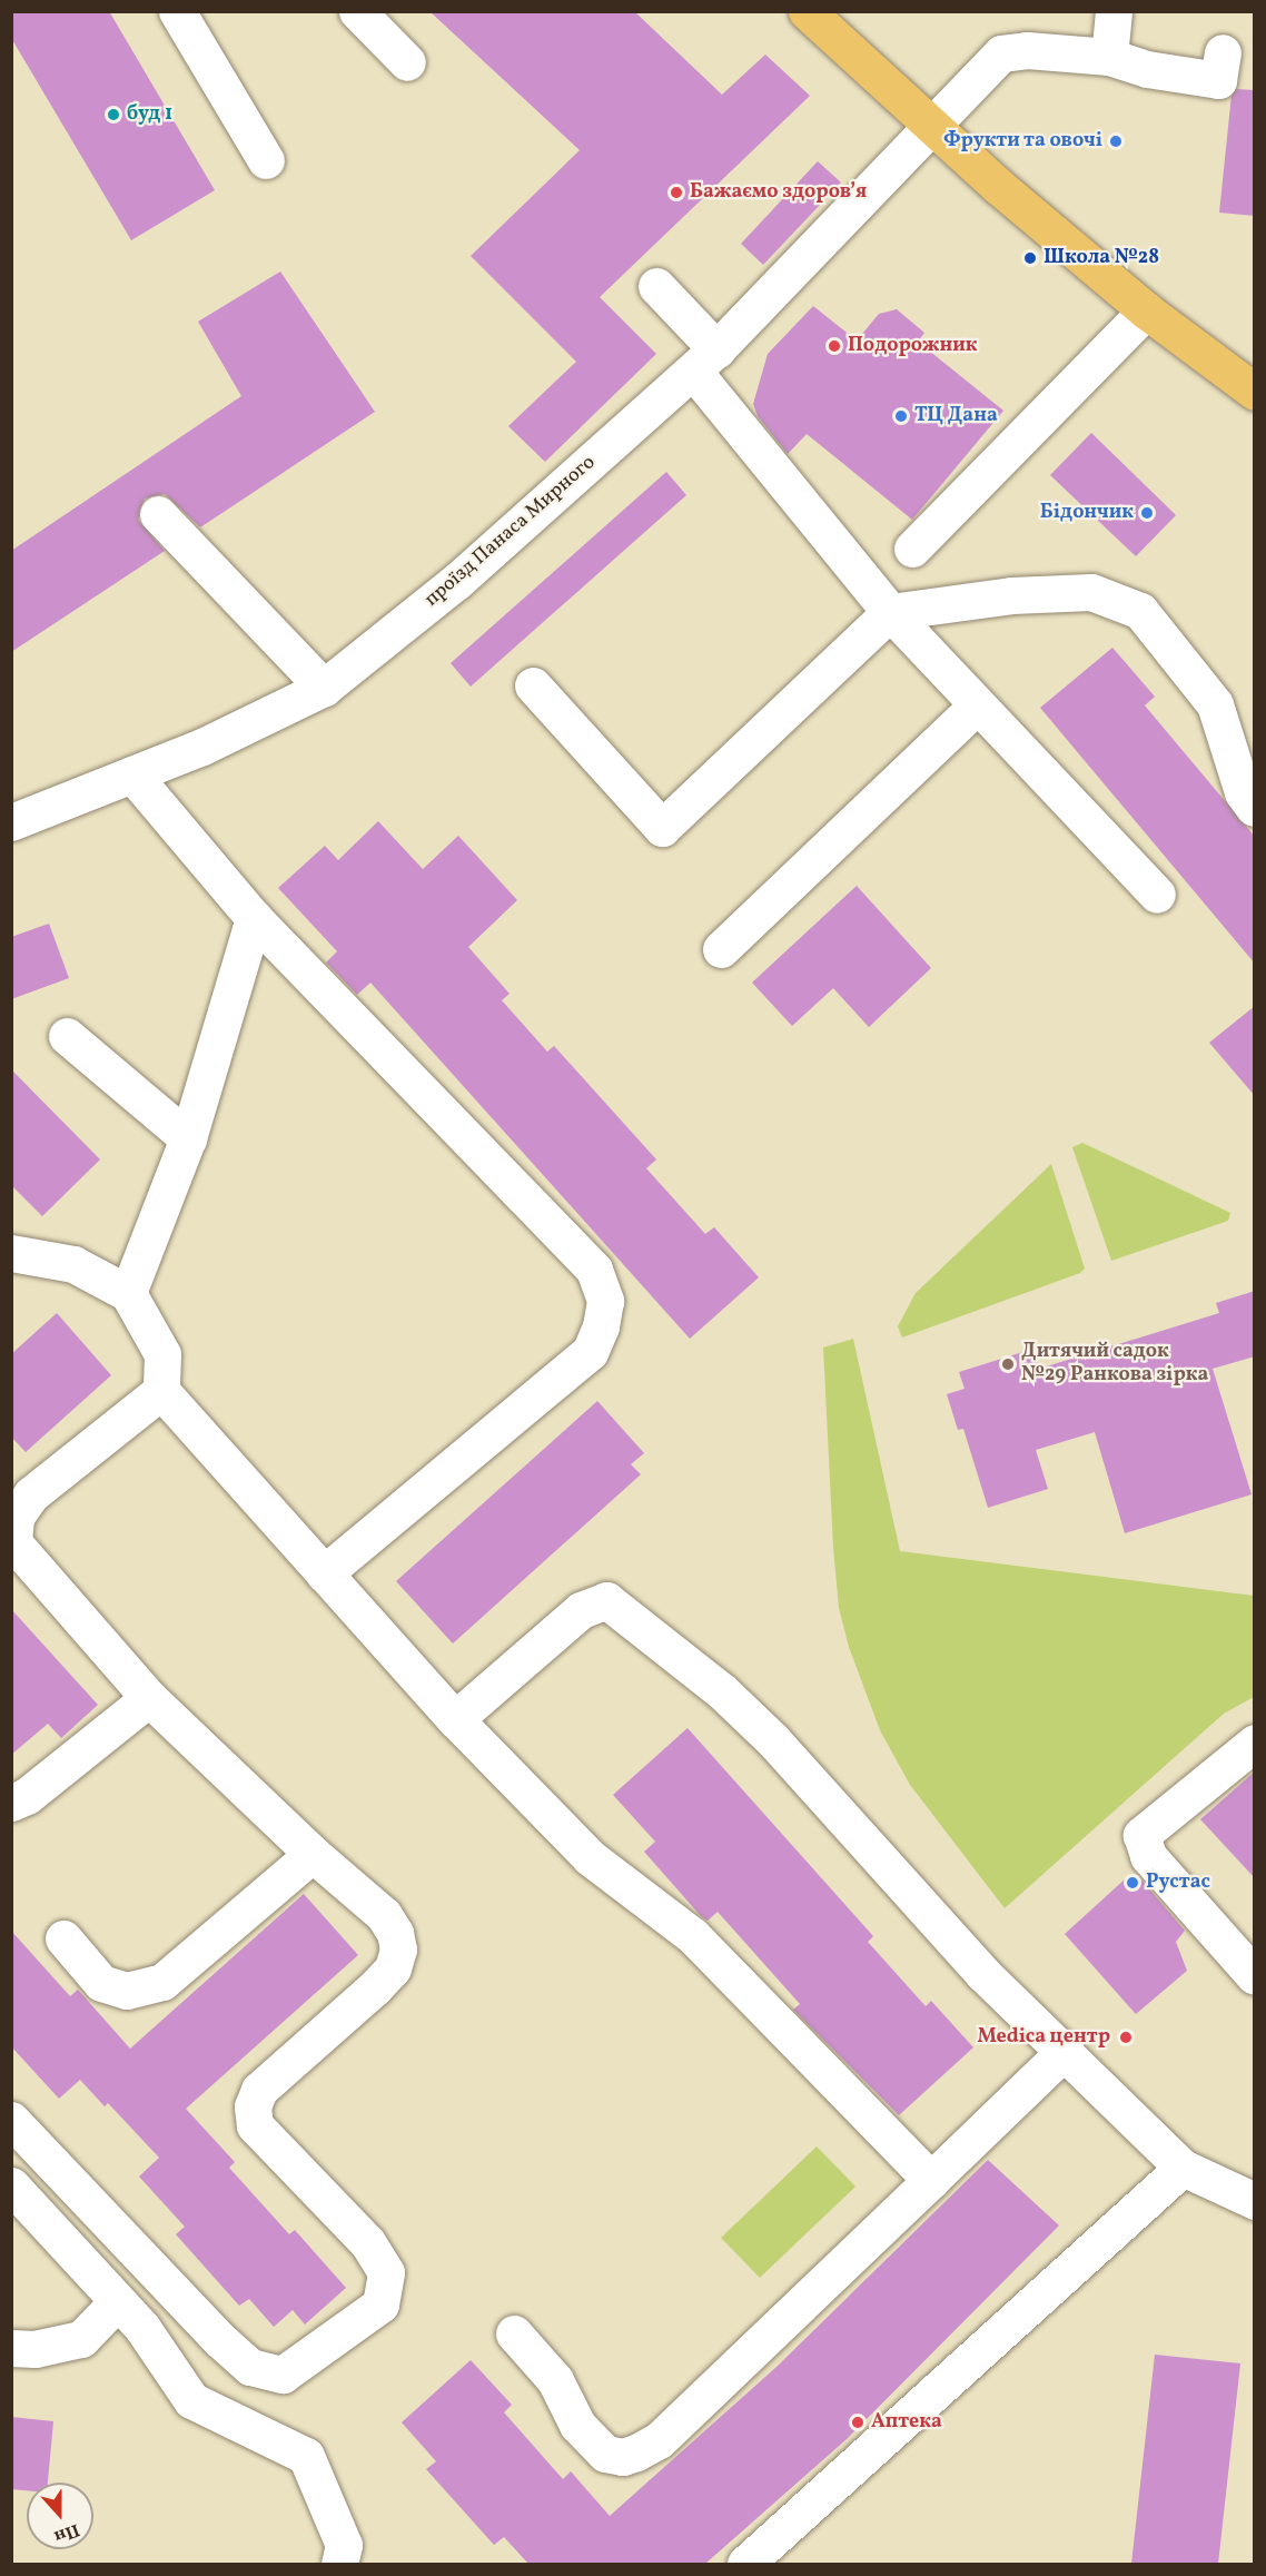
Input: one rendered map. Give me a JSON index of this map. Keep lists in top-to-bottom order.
{
  "streets": {
    "street": ["проїзд Панаса Мирного"]
  },
  "places": [
    "буд 1",
    "Фрукти та овочі",
    "Бажаємо здоровʼя",
    "Школа №28",
    "Подорожник",
    "ТЦ Дана",
    "Бідончик",
    "Дитячий садок №29 Ранкова зірка",
    "Рустас",
    "Medica центр",
    "Аптека"
  ],
  "north": "bottom"
}
